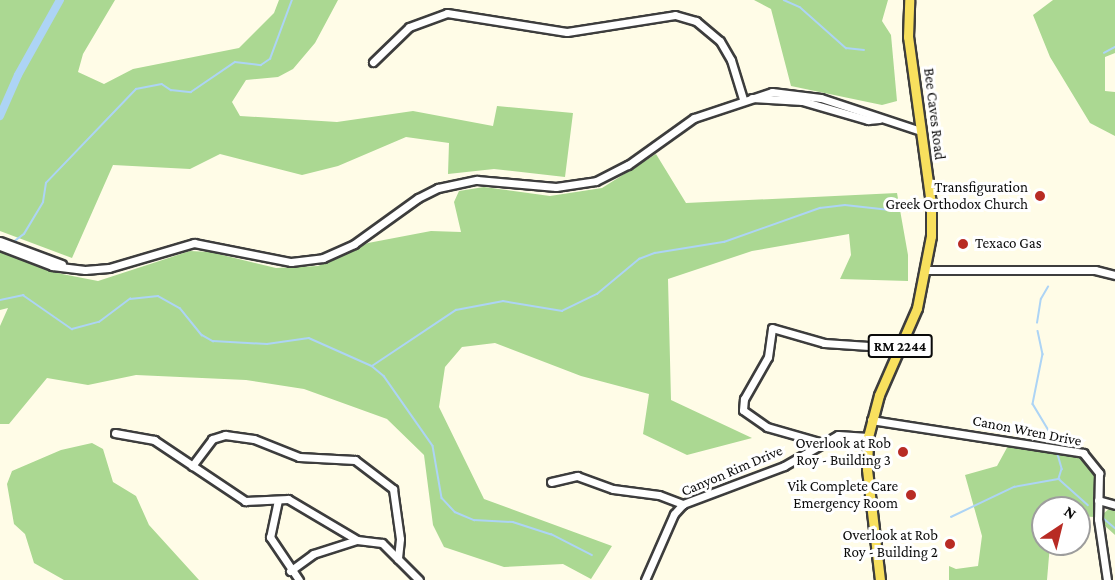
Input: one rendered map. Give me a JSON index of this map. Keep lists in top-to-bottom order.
{
  "streets": {
    "main road": ["Bee Caves Road", "RM 2244"],
    "street": ["Canon Wren Drive", "Canyon Rim Drive"]
  },
  "crossings": [
    ["Bee Caves Road", "Canon Wren Drive"],
    ["Bee Caves Road", "Canyon Rim Drive"]
  ],
  "places": [
    "Transfiguration Greek Orthodox Church",
    "Texaco Gas",
    "Overlook at Rob Roy - Building 3",
    "Vik Complete Care Emergency Room",
    "Overlook at Rob Roy - Building 2"
  ],
  "north": "top right"
}
